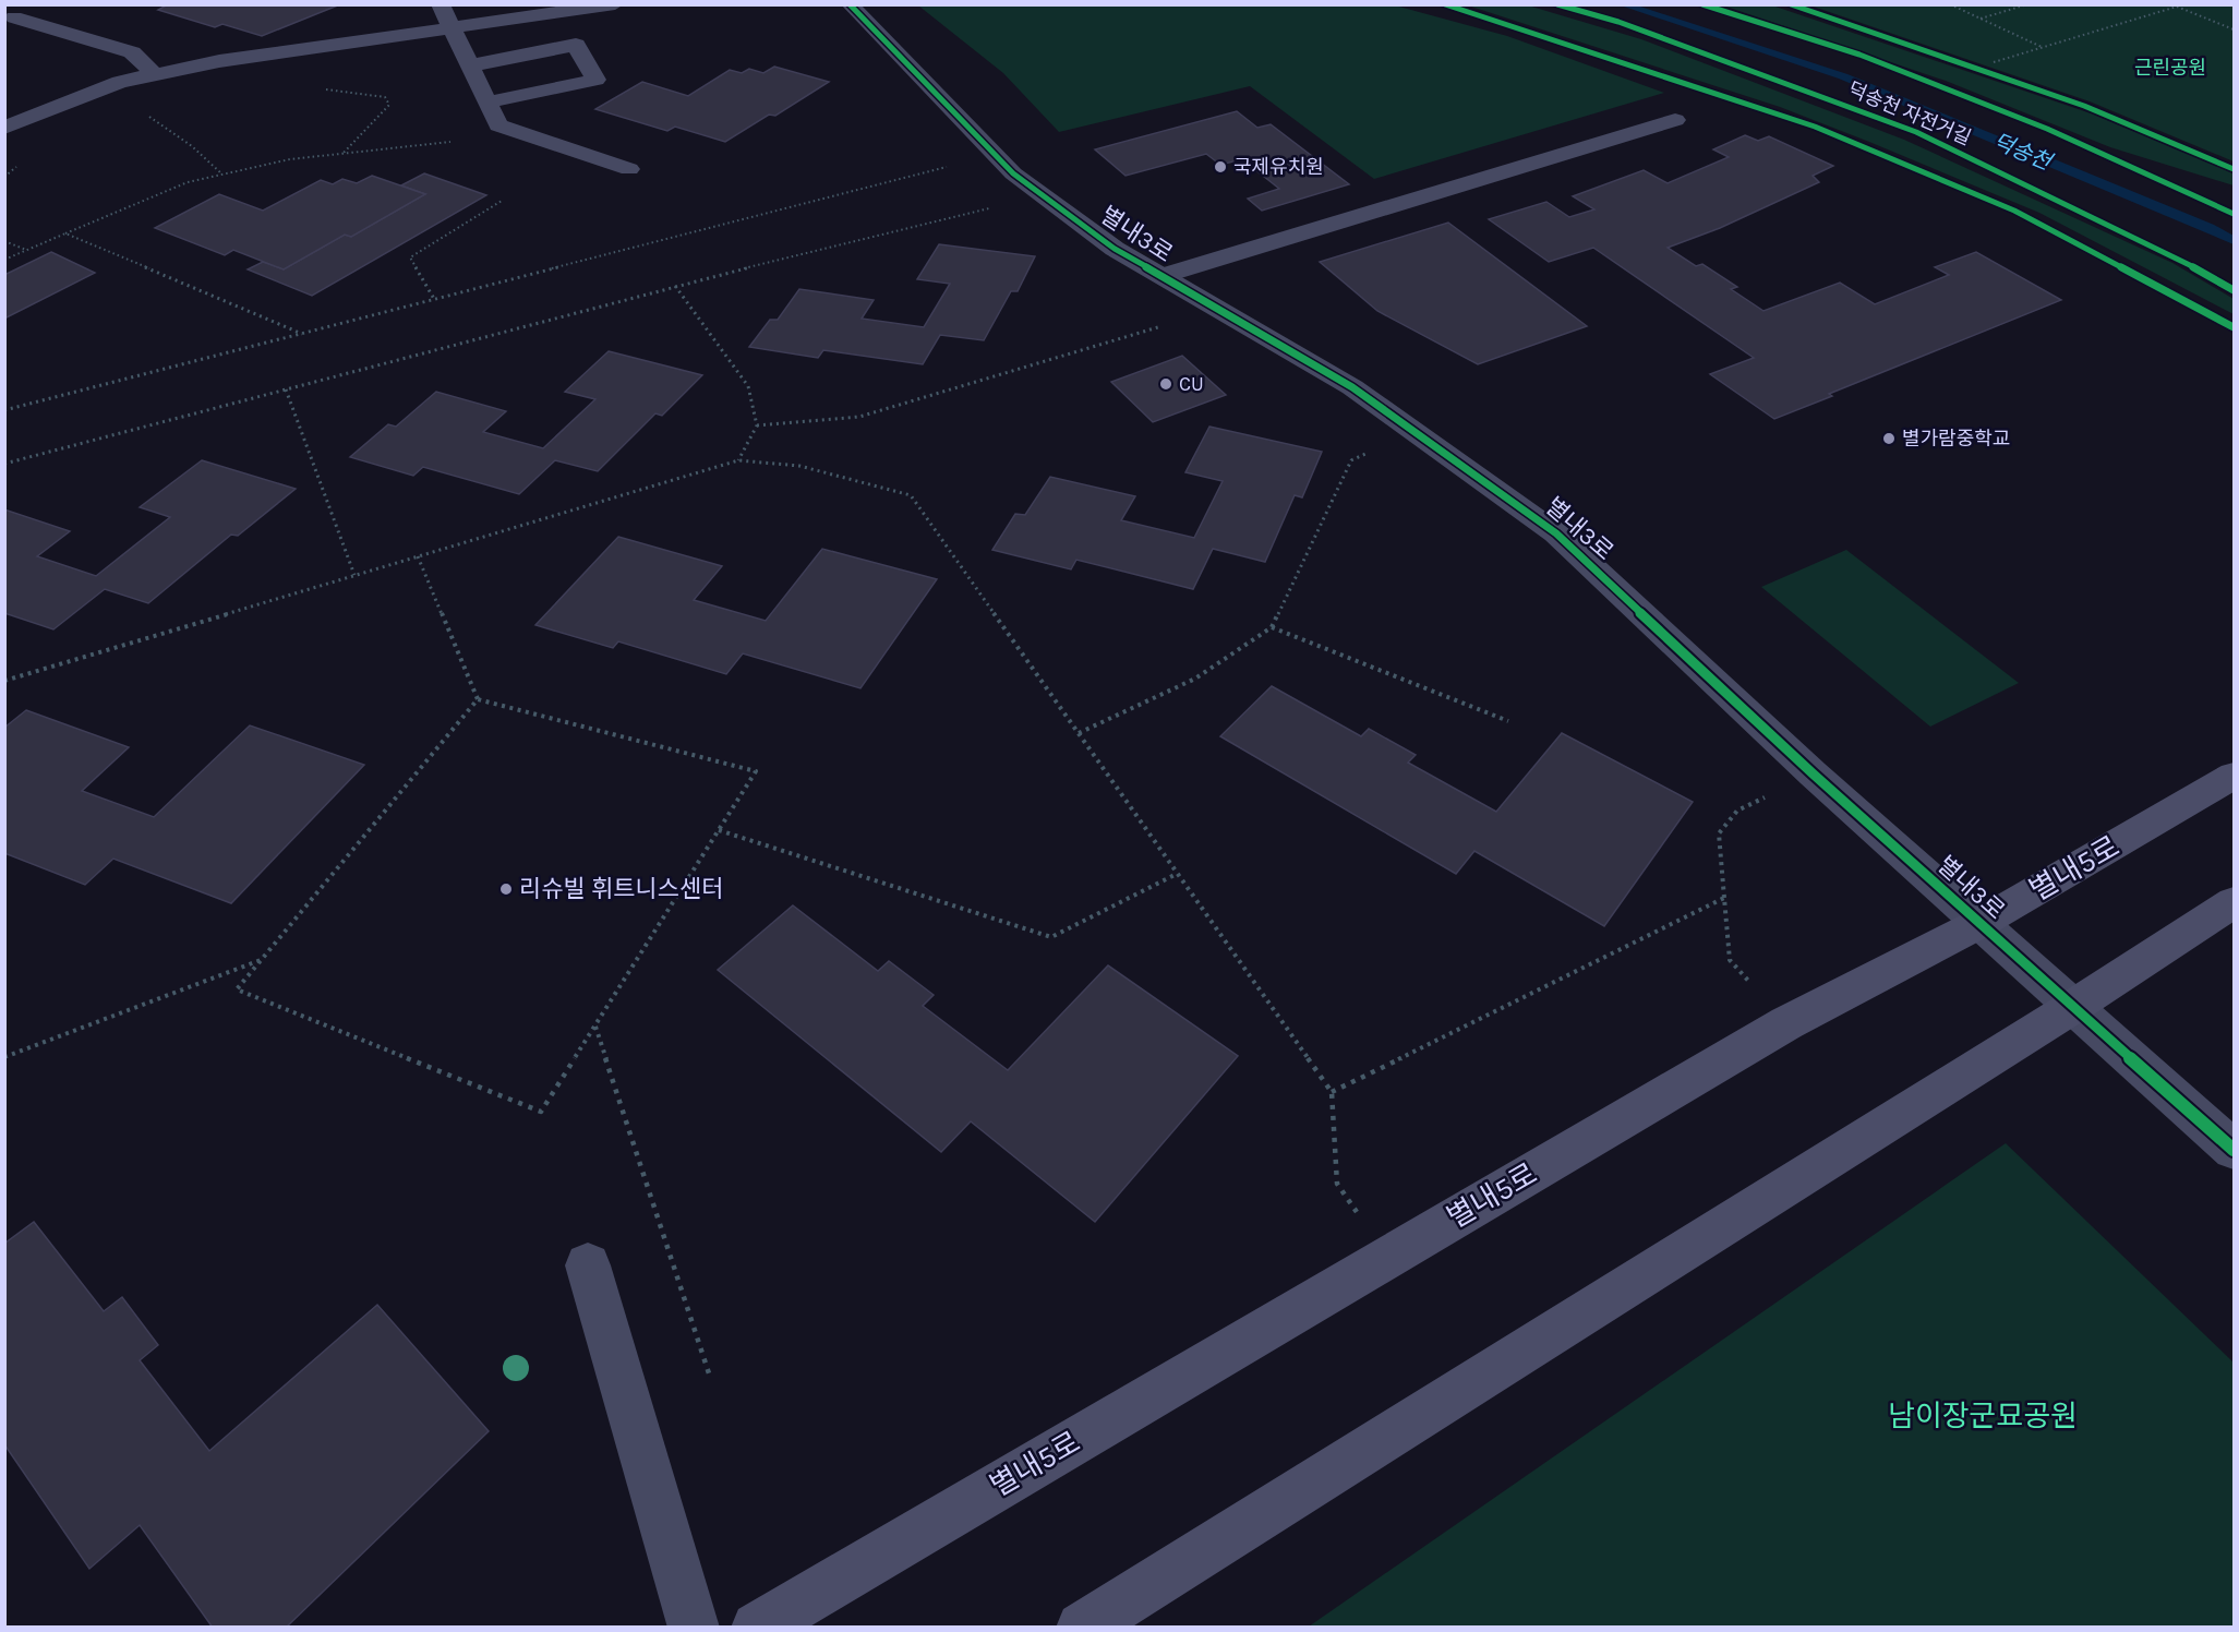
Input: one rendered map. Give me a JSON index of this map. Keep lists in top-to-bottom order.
{
  "streets": {
    "street": ["별내3로", "별내5로"],
    "cycle path": ["덕송천 자전거길"]
  },
  "crossings": [
    ["별내3로", "별내5로"]
  ],
  "water": ["덕송천"],
  "parks": ["근린공원", "남이장군묘공원"],
  "places": [
    "국제유치원",
    "CU",
    "별가람중학교",
    "리슈빌 휘트니스센터"
  ]
}
